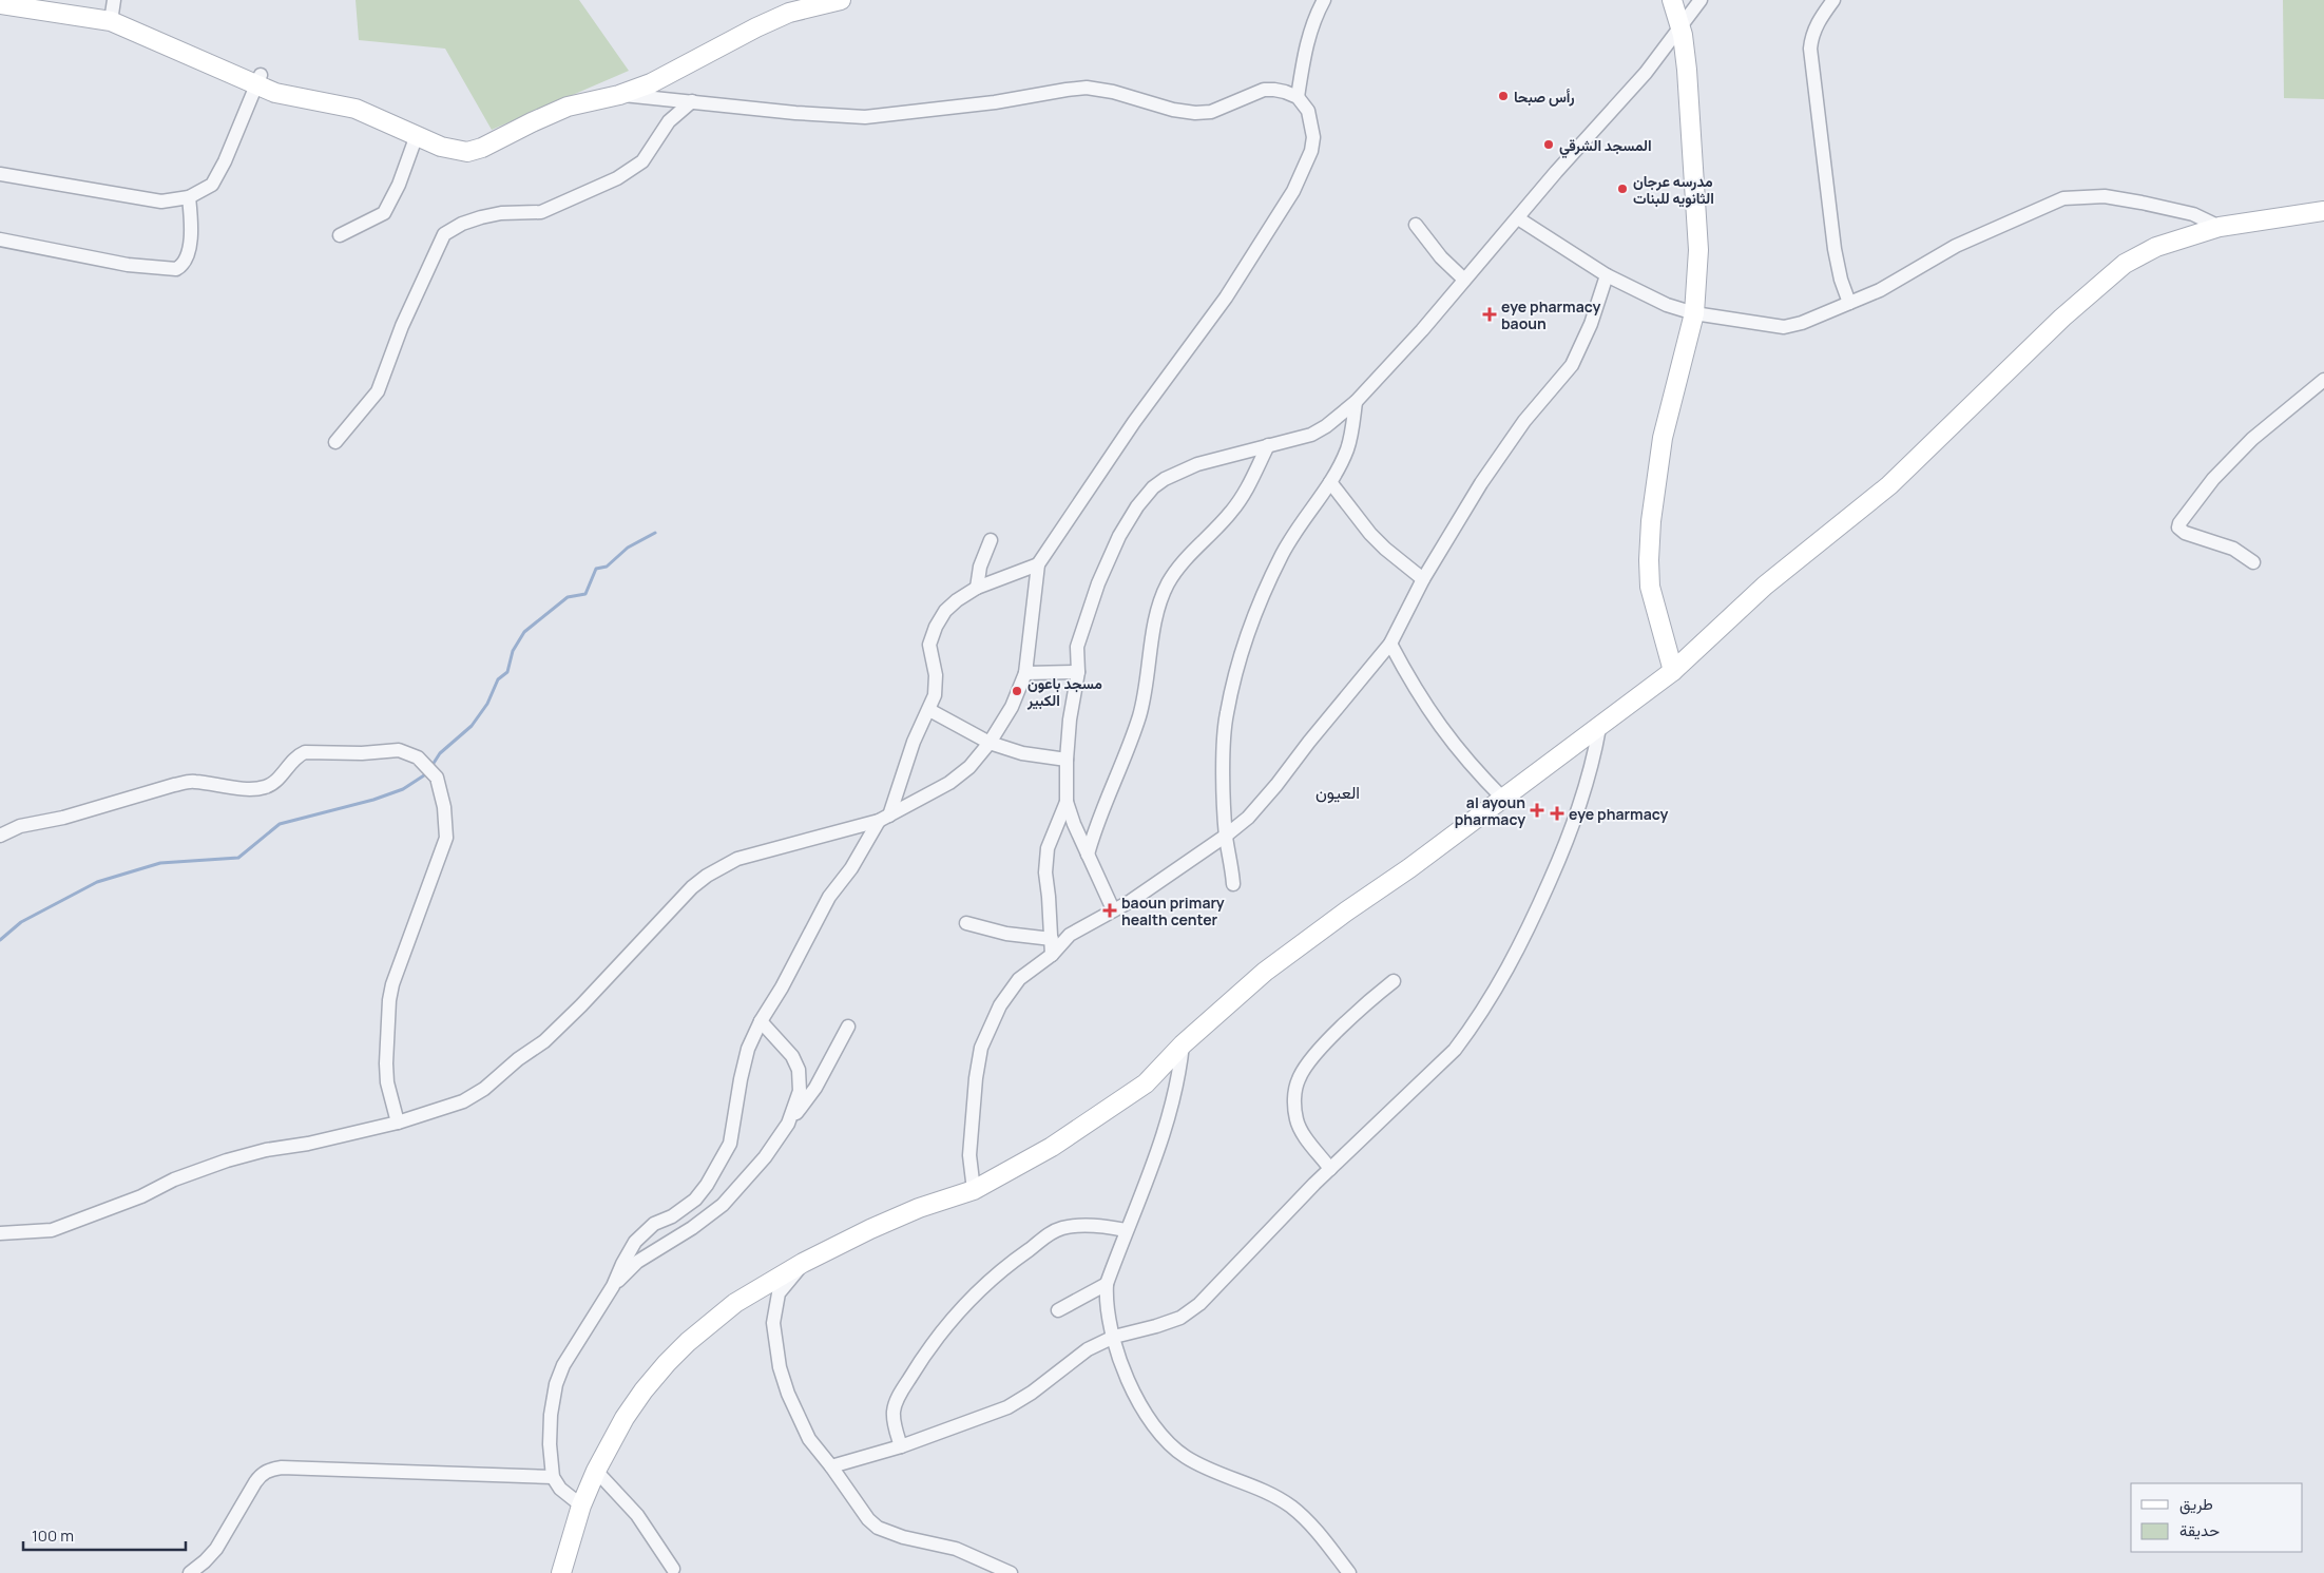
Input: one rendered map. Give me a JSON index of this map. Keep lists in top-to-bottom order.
{
  "districts": ["العيون"],
  "places": {
    "other": [
      "رأس صبحا",
      "المسجد الشرقي",
      "مدرسه عرجان الثانويه للبنات",
      "مسجد باعون الكبير"
    ],
    "health": [
      "eye pharmacy baoun",
      "al ayoun pharmacy",
      "eye pharmacy",
      "baoun primary health center"
    ]
  },
  "legend": ["طريق", "حديقة"],
  "scale_bar": "100 m"
}
